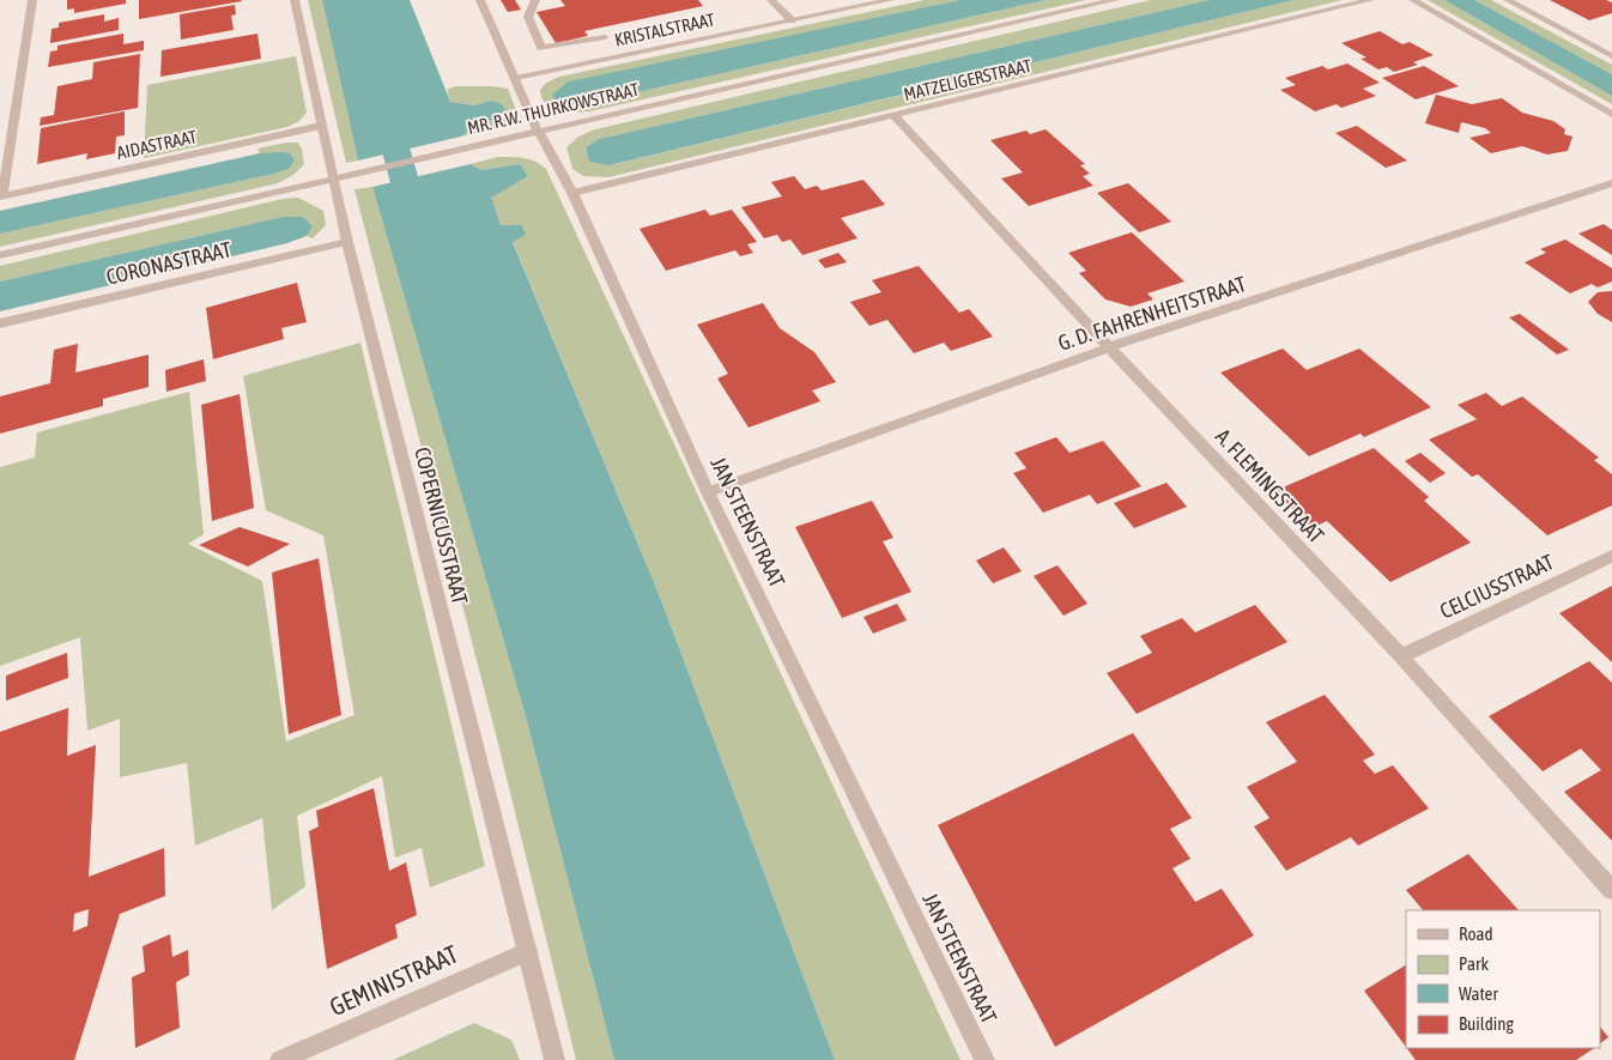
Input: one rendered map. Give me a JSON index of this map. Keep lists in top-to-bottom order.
{
  "streets": {
    "street": [
      "KRISTALSTRAAT",
      "MATZELIGERSTRAAT",
      "MR. R.W. THURKOWSTRAAT",
      "AIDASTRAAT",
      "CORONASTRAAT",
      "G. D. FAHRENHEITSTRAAT",
      "A. FLEMINGSTRAAT",
      "JAN STEENSTRAAT",
      "COPERNICUSSTRAAT",
      "CELCIUSSTRAAT",
      "GEMINISTRAAT"
    ]
  },
  "crossings": [
    ["KRISTALSTRAAT", "JAN STEENSTRAAT"],
    ["MATZELIGERSTRAAT", "A. FLEMINGSTRAAT"],
    ["MATZELIGERSTRAAT", "JAN STEENSTRAAT"],
    ["MR. R.W. THURKOWSTRAAT", "JAN STEENSTRAAT"],
    ["MR. R.W. THURKOWSTRAAT", "COPERNICUSSTRAAT"],
    ["AIDASTRAAT", "COPERNICUSSTRAAT"],
    ["CORONASTRAAT", "COPERNICUSSTRAAT"],
    ["G. D. FAHRENHEITSTRAAT", "A. FLEMINGSTRAAT"],
    ["G. D. FAHRENHEITSTRAAT", "JAN STEENSTRAAT"],
    ["A. FLEMINGSTRAAT", "CELCIUSSTRAAT"],
    ["COPERNICUSSTRAAT", "GEMINISTRAAT"]
  ],
  "legend": [
    "Road",
    "Park",
    "Water",
    "Building"
  ]
}
